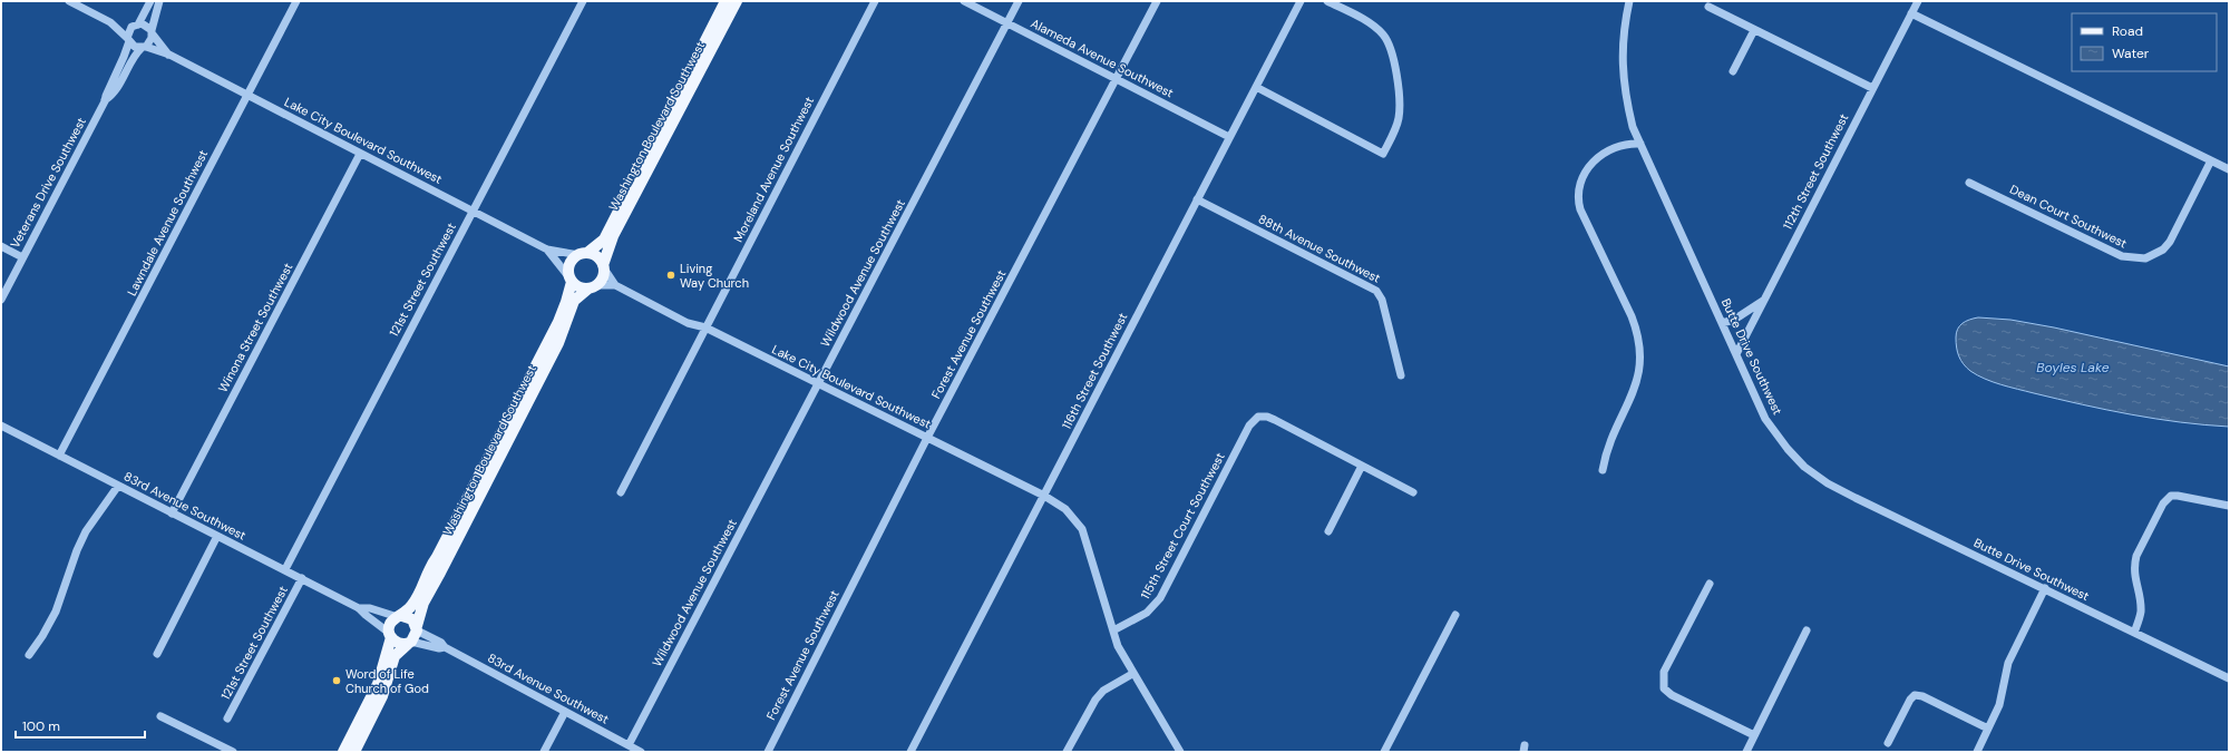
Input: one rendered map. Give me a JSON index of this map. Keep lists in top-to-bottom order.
{
  "streets": {
    "main road": ["Washington Boulevard Southwest"],
    "street": [
      "Alameda Avenue Southwest",
      "Lake City Boulevard Southwest",
      "Moreland Avenue Southwest",
      "112th Street Southwest",
      "Veterans Drive Southwest",
      "Dean Court Southwest",
      "Lawndale Avenue Southwest",
      "88th Avenue Southwest",
      "Wildwood Avenue Southwest",
      "121st Street Southwest",
      "Winona Street Southwest",
      "Forest Avenue Southwest",
      "Butte Drive Southwest",
      "116th Street Southwest",
      "83rd Avenue Southwest",
      "115th Street Court Southwest"
    ]
  },
  "crossings": [
    ["Alameda Avenue Southwest", "Wildwood Avenue Southwest"],
    ["Alameda Avenue Southwest", "Forest Avenue Southwest"],
    ["Alameda Avenue Southwest", "116th Street Southwest"],
    ["Washington Boulevard Southwest", "Lake City Boulevard Southwest"],
    ["Washington Boulevard Southwest", "83rd Avenue Southwest"],
    ["Lake City Boulevard Southwest", "Moreland Avenue Southwest"],
    ["Lake City Boulevard Southwest", "Veterans Drive Southwest"],
    ["Lake City Boulevard Southwest", "Lawndale Avenue Southwest"],
    ["Lake City Boulevard Southwest", "Wildwood Avenue Southwest"],
    ["Lake City Boulevard Southwest", "121st Street Southwest"],
    ["Lake City Boulevard Southwest", "Winona Street Southwest"],
    ["Lake City Boulevard Southwest", "Forest Avenue Southwest"],
    ["Lake City Boulevard Southwest", "116th Street Southwest"],
    ["Lake City Boulevard Southwest", "115th Street Court Southwest"],
    ["112th Street Southwest", "Butte Drive Southwest"],
    ["Lawndale Avenue Southwest", "83rd Avenue Southwest"],
    ["88th Avenue Southwest", "116th Street Southwest"],
    ["Wildwood Avenue Southwest", "83rd Avenue Southwest"],
    ["121st Street Southwest", "83rd Avenue Southwest"],
    ["Winona Street Southwest", "83rd Avenue Southwest"]
  ],
  "water": ["Boyles Lake"],
  "places": ["Living Way Church", "Word of Life Church of God"],
  "legend": ["Road", "Water"],
  "scale_bar": "100 m"
}
